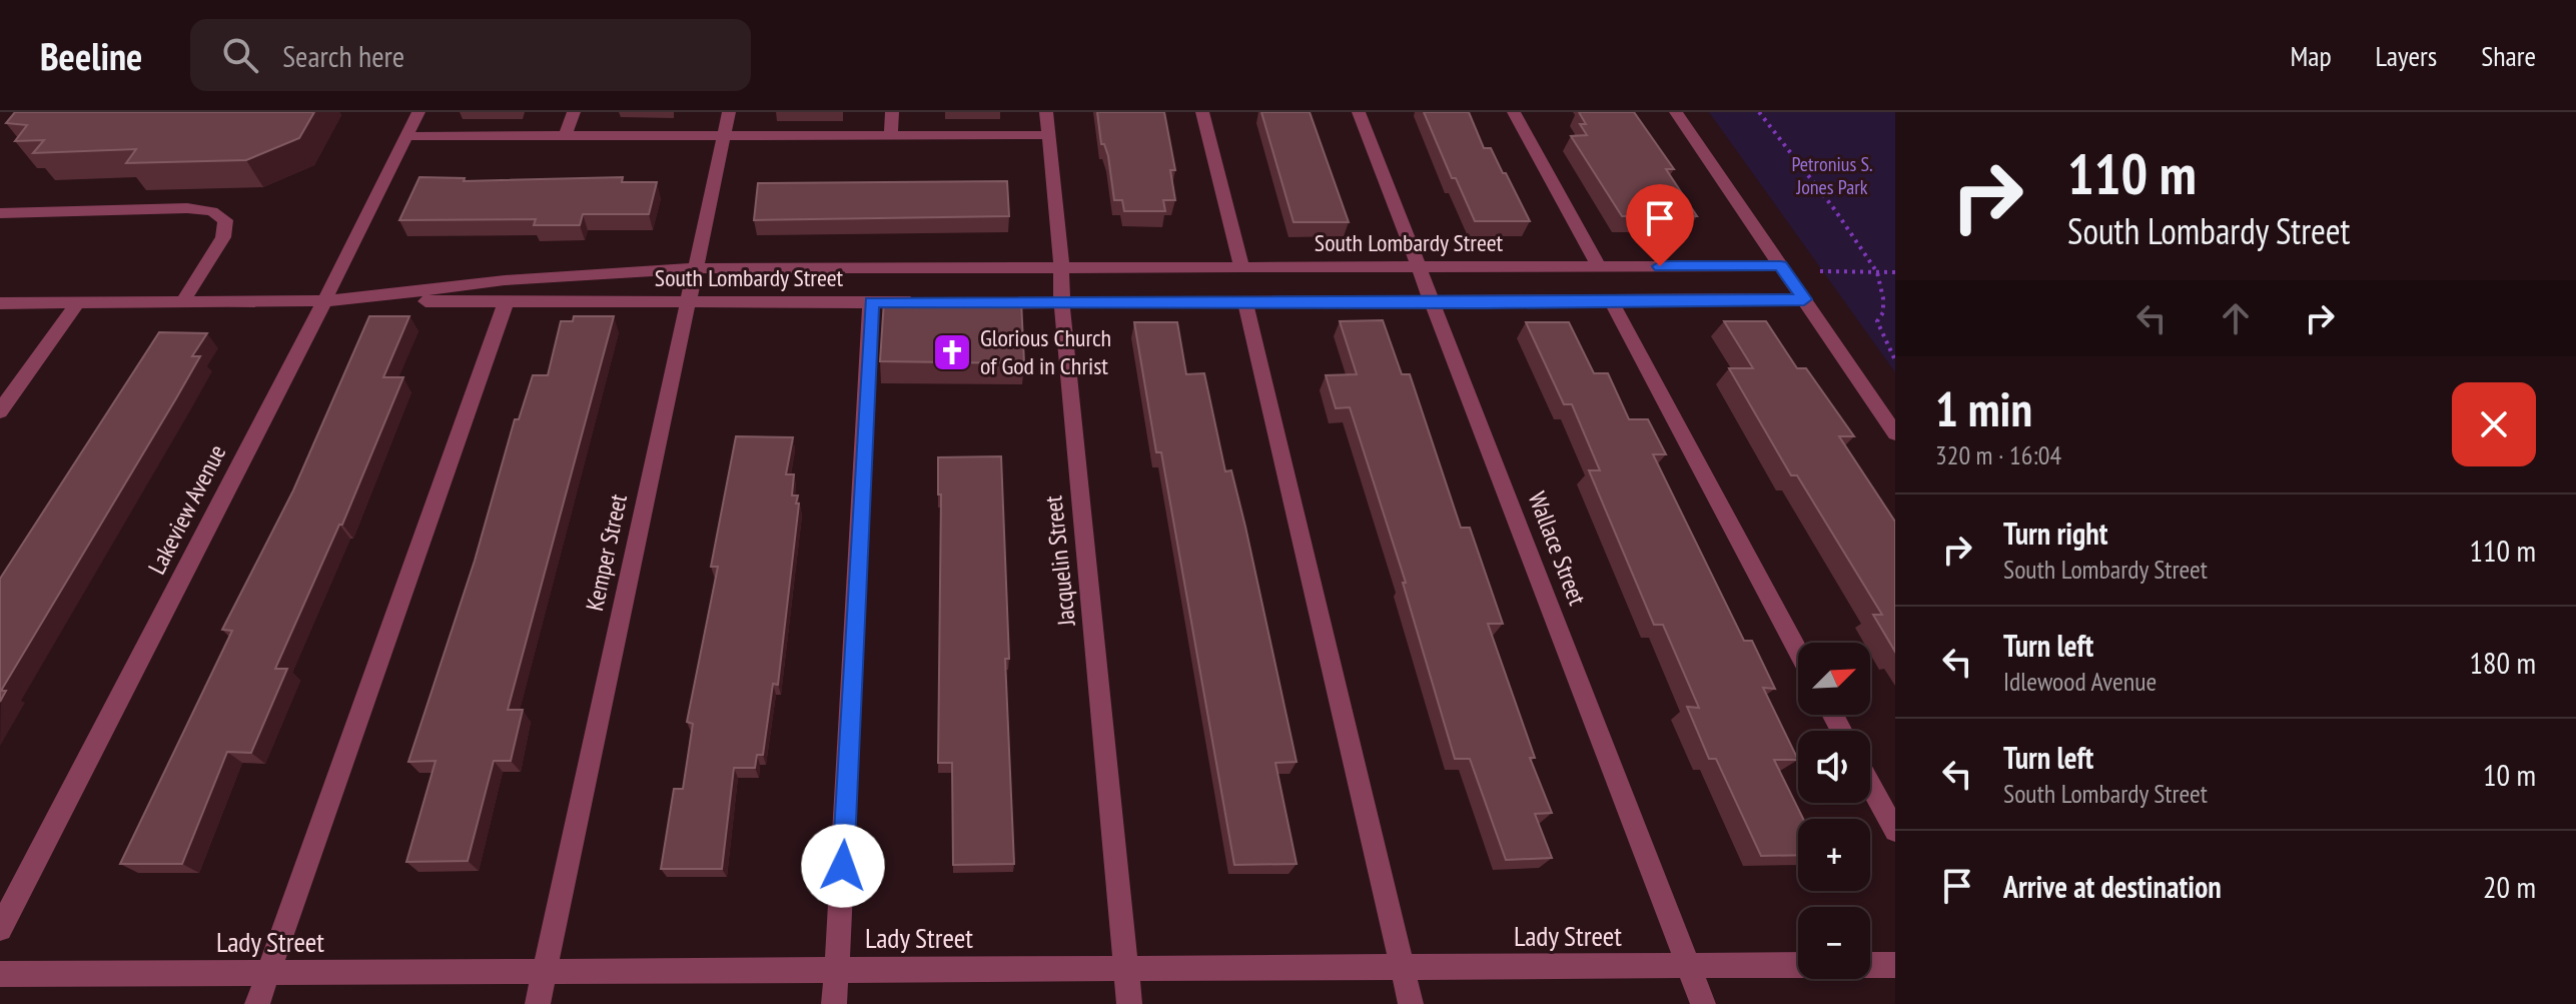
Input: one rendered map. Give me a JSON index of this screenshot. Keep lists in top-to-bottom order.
{
  "streets": {
    "street": [
      "South Lombardy Street",
      "Lakeview Avenue",
      "Wallace Street",
      "Kemper Street",
      "Jacquelin Street",
      "Lady Street"
    ]
  },
  "crossings": [
    ["South Lombardy Street", "Lakeview Avenue"],
    ["South Lombardy Street", "Wallace Street"],
    ["South Lombardy Street", "Kemper Street"],
    ["South Lombardy Street", "Jacquelin Street"],
    ["Wallace Street", "Lady Street"],
    ["Kemper Street", "Lady Street"],
    ["Jacquelin Street", "Lady Street"]
  ],
  "parks": ["Petronius S. Jones Park"],
  "places": {
    "church": ["Glorious Church of God in Christ"]
  },
  "north": "top right",
  "page": {
    "header": "Beeline",
    "search": "Search here",
    "nav": ["Map", "Layers", "Share"],
    "turn": ["110 m", "South Lombardy Street"],
    "heading": ["1 min", "320 m · 16:04"],
    "list": [
      {
        "name": "Turn right",
        "note": "South Lombardy Street",
        "value": "110 m"
      },
      {
        "name": "Turn left",
        "note": "Idlewood Avenue",
        "value": "180 m"
      },
      {
        "name": "Turn left",
        "note": "South Lombardy Street",
        "value": "10 m"
      },
      {
        "name": "Arrive at destination",
        "value": "20 m"
      }
    ],
    "map_buttons": ["+", "−"]
  }
}
